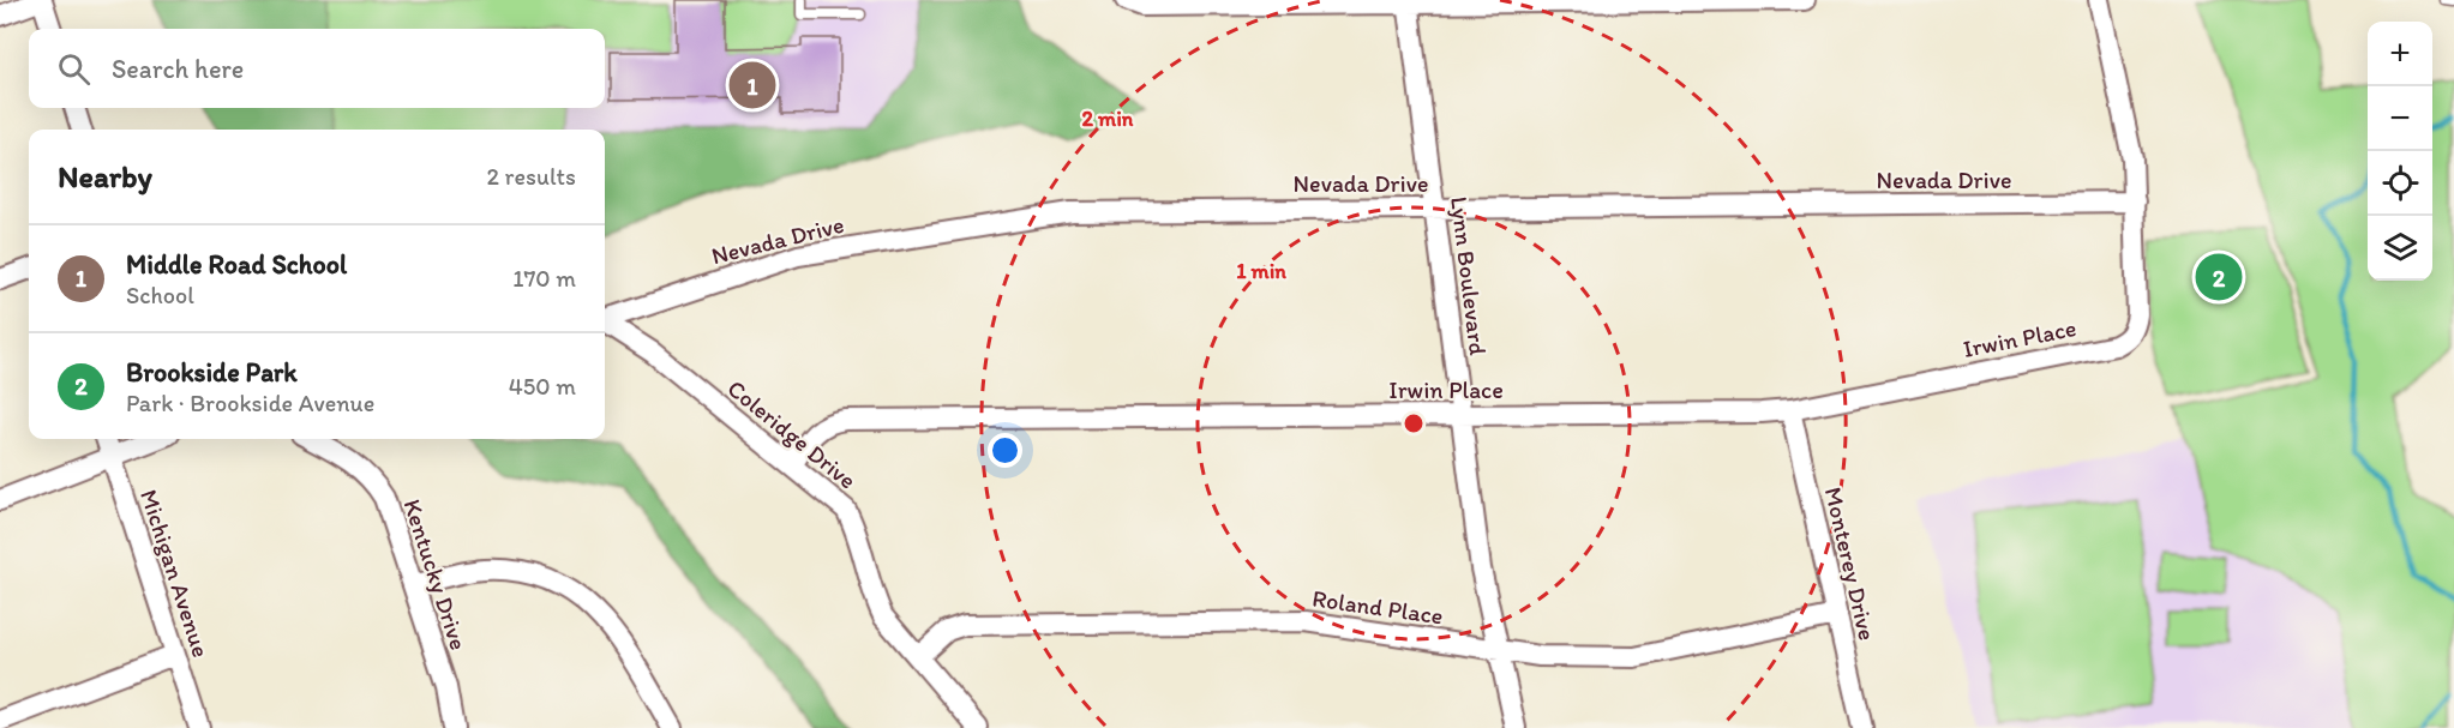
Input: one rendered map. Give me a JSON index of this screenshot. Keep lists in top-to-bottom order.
{
  "streets": {
    "street": [
      "Nevada Drive",
      "Lynn Boulevard",
      "Irwin Place",
      "Coleridge Drive",
      "Monterey Drive",
      "Michigan Avenue",
      "Kentucky Drive",
      "Roland Place"
    ]
  },
  "crossings": [
    ["Nevada Drive", "Lynn Boulevard"],
    ["Nevada Drive", "Irwin Place"],
    ["Lynn Boulevard", "Irwin Place"],
    ["Lynn Boulevard", "Roland Place"],
    ["Irwin Place", "Coleridge Drive"],
    ["Irwin Place", "Monterey Drive"],
    ["Coleridge Drive", "Roland Place"],
    ["Monterey Drive", "Roland Place"]
  ],
  "page": {
    "map_buttons": ["+", "−"],
    "search": "Search here",
    "pins": ["1", "2"],
    "heading": ["Nearby", "2 results"],
    "list": [
      {
        "mark": "1",
        "name": "Middle Road School",
        "note": "School",
        "value": "170 m"
      },
      {
        "mark": "2",
        "name": "Brookside Park",
        "note": "Park · Brookside Avenue",
        "value": "450 m"
      }
    ]
  },
  "rings": ["2 min", "1 min"]
}
